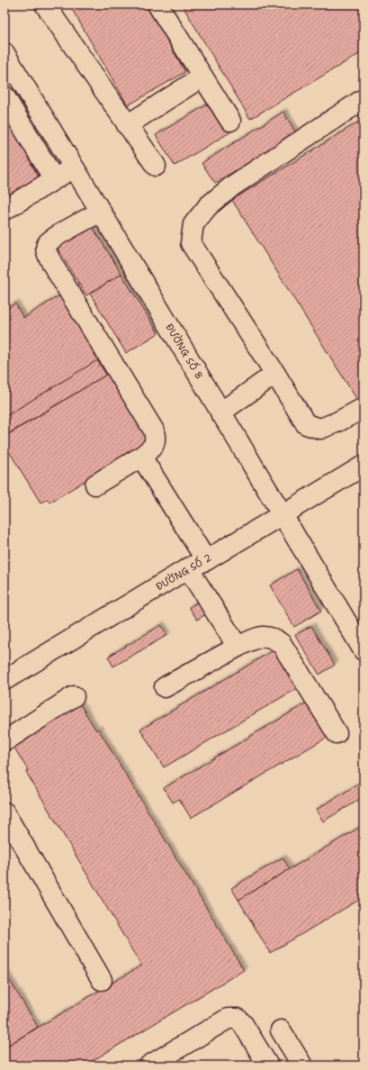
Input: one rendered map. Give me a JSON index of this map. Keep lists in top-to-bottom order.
{
  "streets": {
    "street": ["ĐƯỜNG SỐ 8", "ĐƯỜNG SỐ 2"]
  },
  "crossings": [
    ["ĐƯỜNG SỐ 8", "ĐƯỜNG SỐ 2"]
  ]
}
